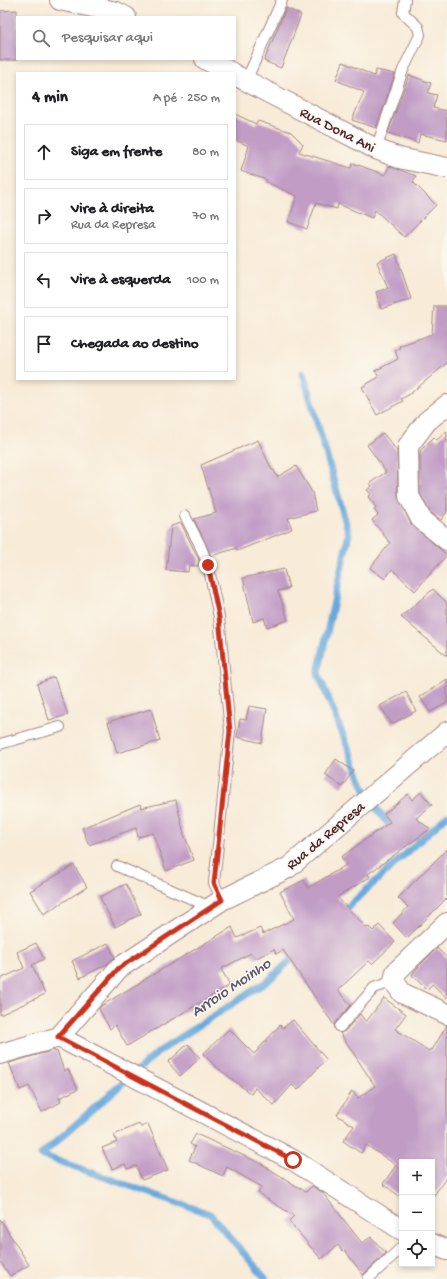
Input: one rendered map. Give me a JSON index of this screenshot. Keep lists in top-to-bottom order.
{
  "streets": {
    "street": ["Rua Dona Ani", "Rua da Represa"]
  },
  "water": ["Arroio Moinho"],
  "page": {
    "search": "Pesquisar aqui",
    "heading": ["4 min", "A pé · 250 m"],
    "list": [
      ["Siga em frente", "80 m"],
      ["Vire à direita", "Rua da Represa", "70 m"],
      ["Vire à esquerda", "100 m"],
      "Chegada ao destino"
    ],
    "map_buttons": ["+", "−"]
  }
}
